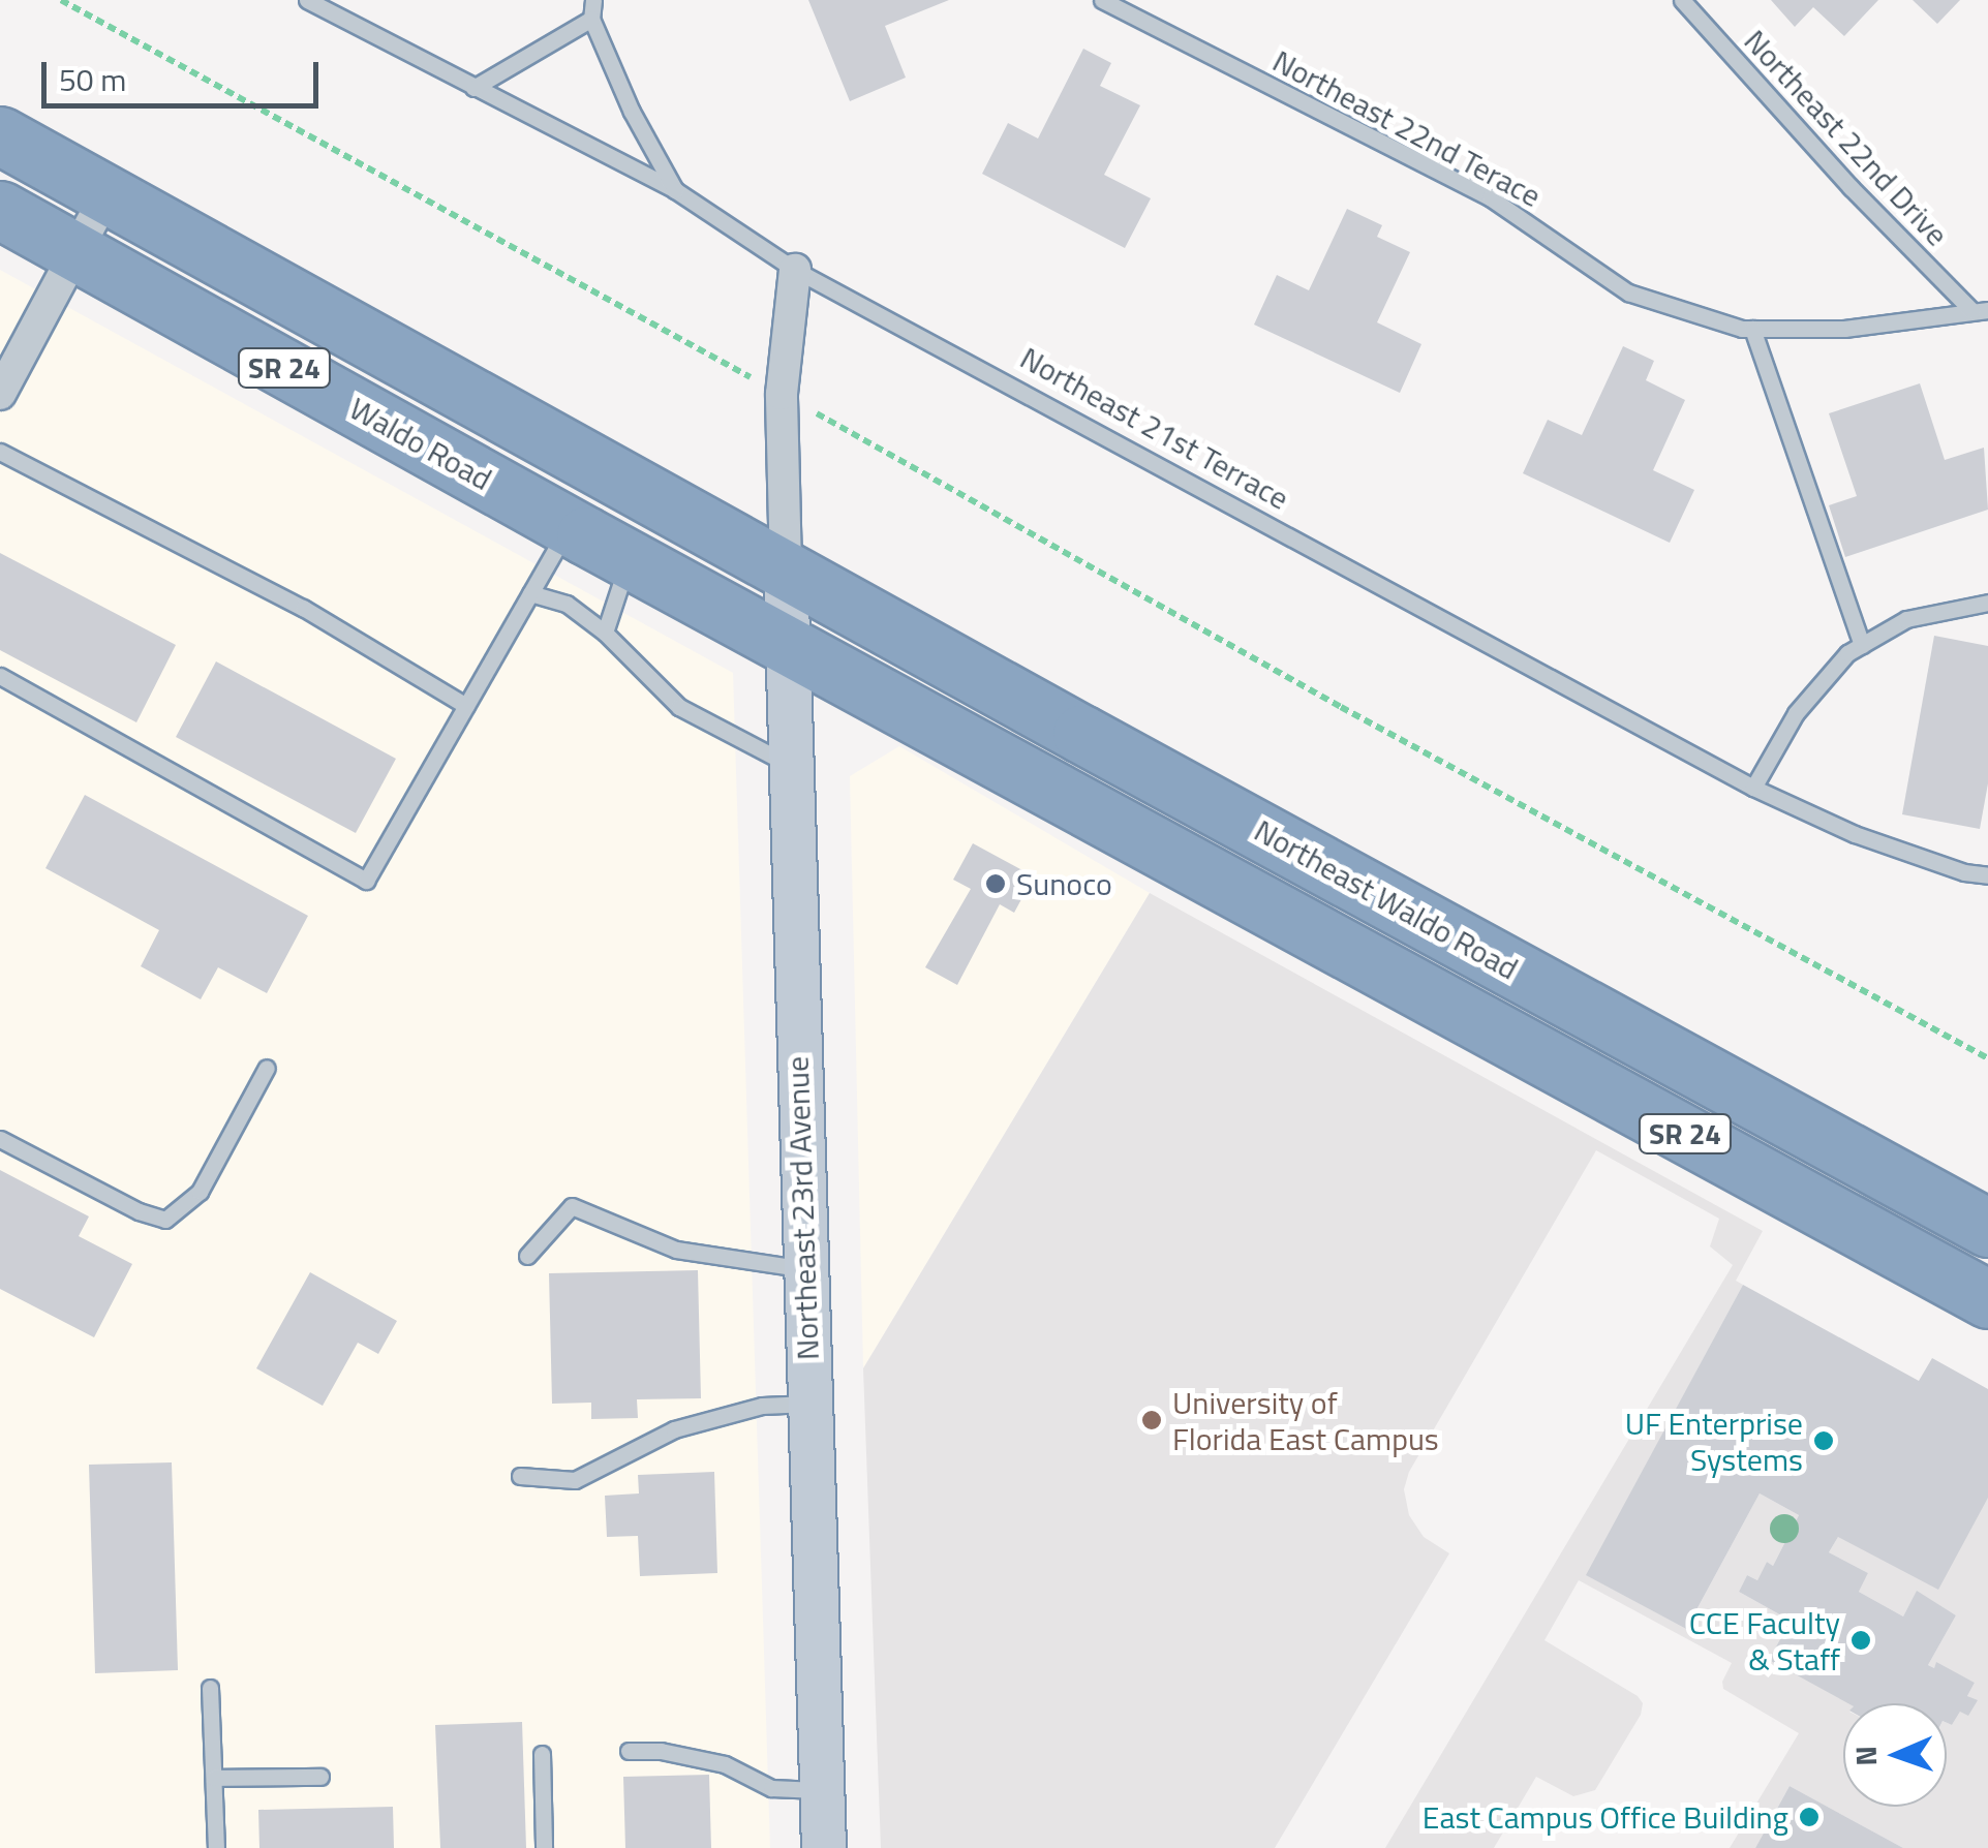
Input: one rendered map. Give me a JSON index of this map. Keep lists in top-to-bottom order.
{
  "streets": {
    "highway": ["SR 24", "Waldo Road", "Northeast Waldo Road"],
    "main road": ["Northeast 23rd Avenue"],
    "lane": ["Northeast 22nd Terace", "Northeast 22nd Drive", "Northeast 21st Terrace"]
  },
  "crossings": [
    ["Northeast 22nd Terace", "Northeast 22nd Drive"],
    ["SR 24", "Northeast Waldo Road"],
    ["SR 24", "Northeast 23rd Avenue"],
    ["Waldo Road", "Northeast Waldo Road"],
    ["Waldo Road", "Northeast 23rd Avenue"],
    ["Northeast Waldo Road", "Northeast 23rd Avenue"]
  ],
  "places": [
    "Sunoco",
    "University of Florida East Campus",
    "UF Enterprise Systems",
    "CCE Faculty & Staff",
    "East Campus Office Building"
  ],
  "scale_bar": "50 m",
  "north": "left"
}
